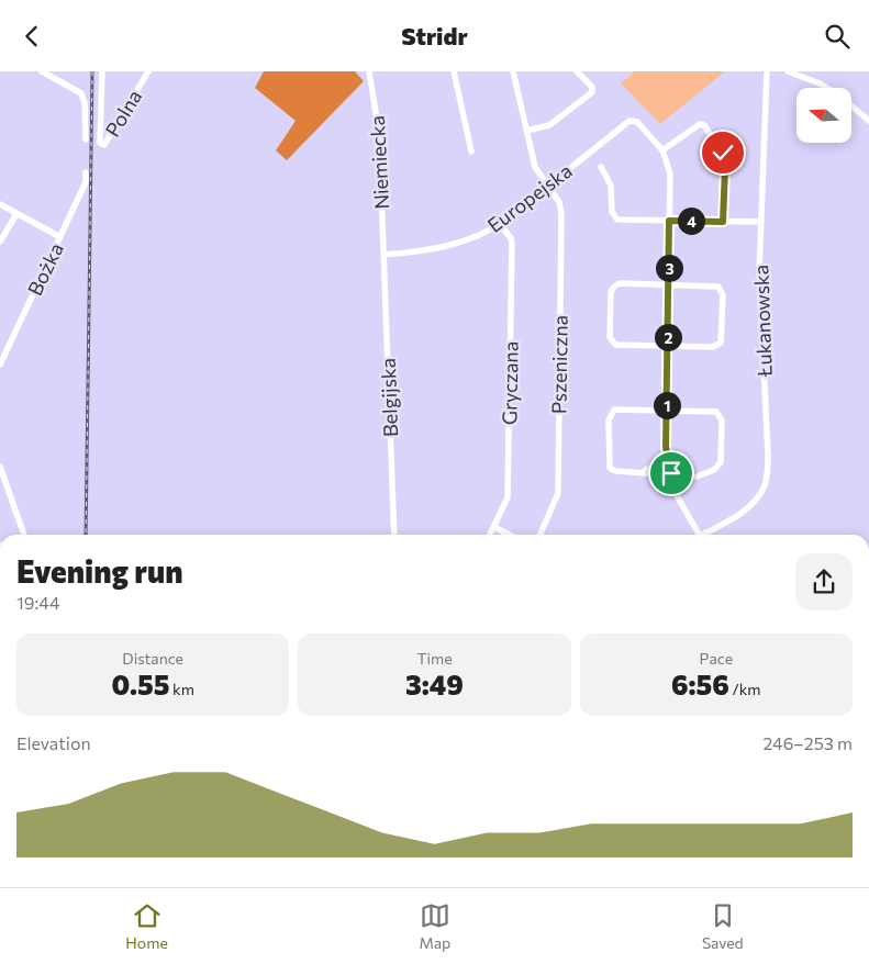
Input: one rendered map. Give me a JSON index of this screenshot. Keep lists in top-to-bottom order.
{
  "streets": {
    "street": [
      "Polna",
      "Niemiecka",
      "Europejska",
      "Bożka",
      "Łukanowska",
      "Pszeniczna",
      "Gryczana",
      "Belgijska"
    ]
  },
  "crossings": [
    ["Niemiecka", "Europejska"],
    ["Niemiecka", "Belgijska"],
    ["Europejska", "Pszeniczna"],
    ["Europejska", "Gryczana"],
    ["Europejska", "Belgijska"]
  ],
  "north": "left",
  "page": {
    "header": "Stridr",
    "pins": [
      "4",
      "3",
      "2",
      "1"
    ],
    "heading": ["Evening run", "19:44"],
    "stats": [
      ["Distance", "0.55 km"],
      ["Time", "3:49"],
      ["Pace", "6:56 /km"]
    ],
    "chart": ["Elevation", "246–253 m"],
    "tabs": ["Home", "Map", "Saved"]
  }
}
